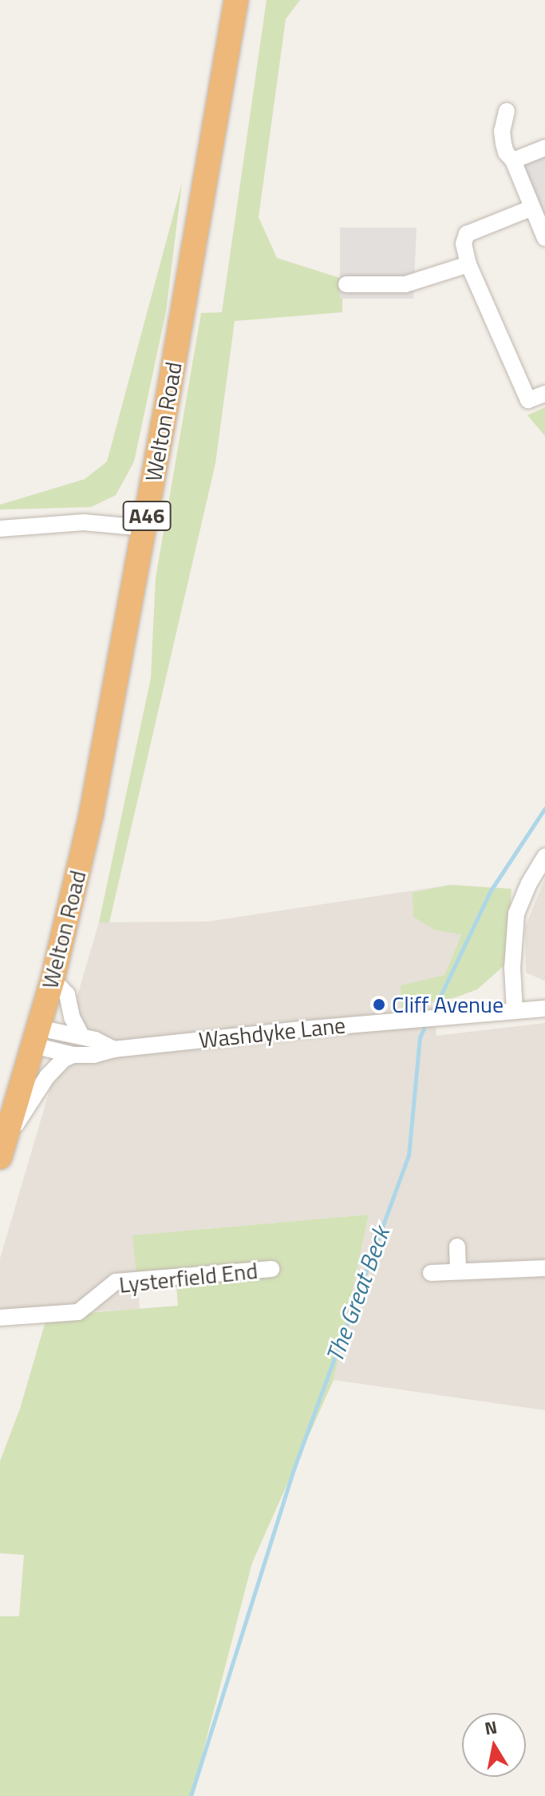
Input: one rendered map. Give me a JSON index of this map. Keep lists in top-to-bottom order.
{
  "streets": {
    "highway": ["Welton Road", "A46"],
    "street": ["Washdyke Lane", "Lysterfield End"]
  },
  "crossings": [
    ["Welton Road", "A46"],
    ["Welton Road", "Washdyke Lane"],
    ["A46", "Washdyke Lane"]
  ],
  "water": ["The Great Beck"],
  "places": ["Cliff Avenue"],
  "north": "top"
}
